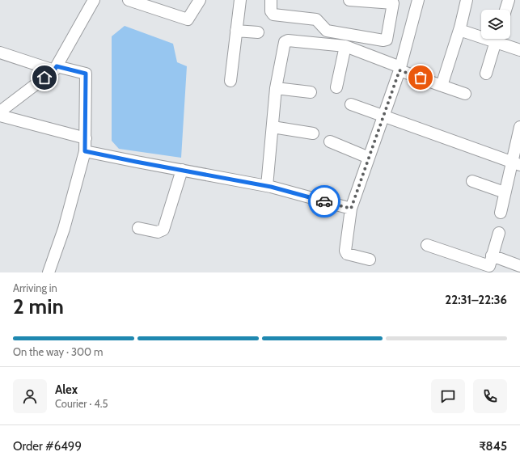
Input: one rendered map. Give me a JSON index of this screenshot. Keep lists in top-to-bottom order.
{
  "page": {
    "heading": ["2 min", "Arriving in", "22:31–22:36"],
    "panel": [
      "Alex",
      "Courier · 4.5",
      "Order #6499",
      "₹845"
    ],
    "bar": "On the way · 300 m"
  }
}
